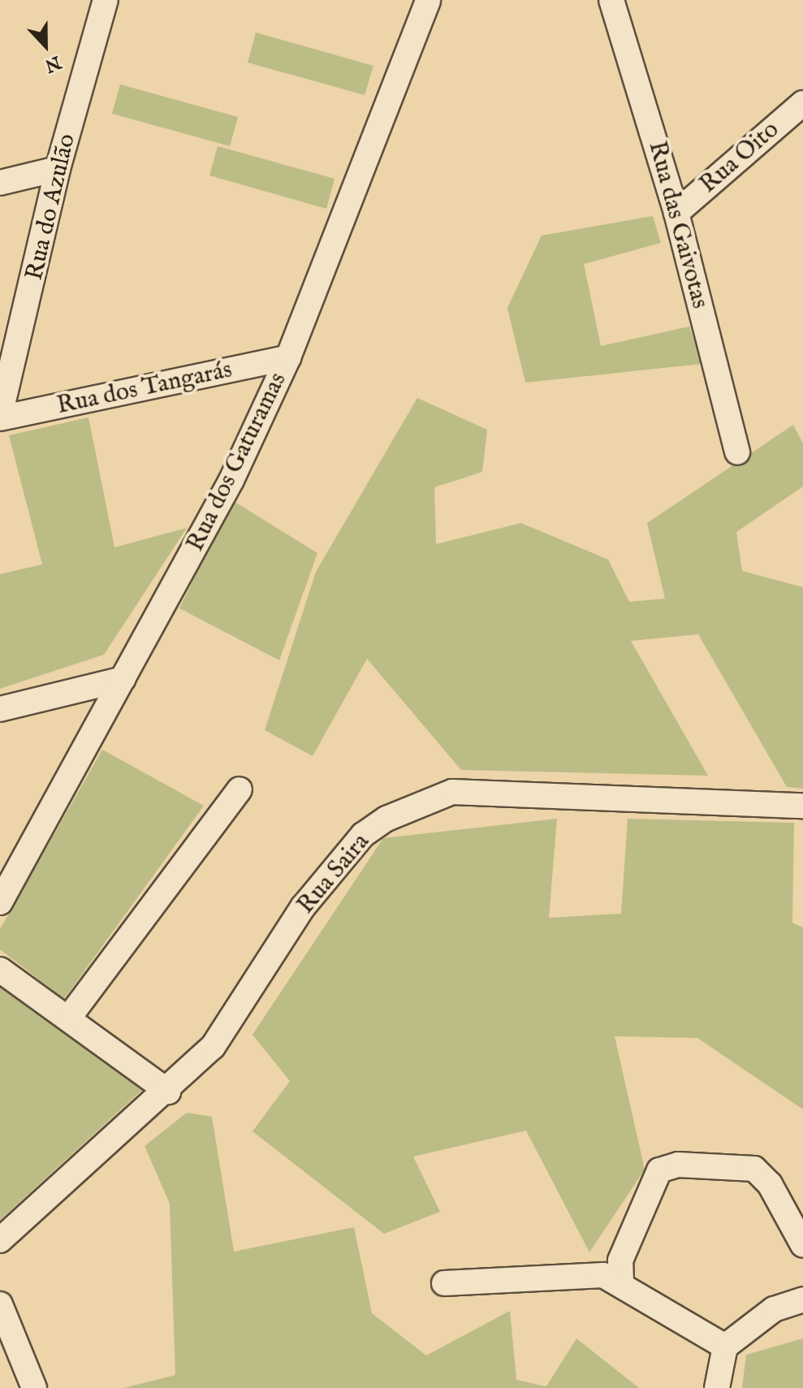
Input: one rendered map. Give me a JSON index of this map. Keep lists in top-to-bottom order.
{
  "streets": {
    "street": [
      "Rua Oito",
      "Rua do Azulão",
      "Rua das Gaivotas",
      "Rua dos Tangarás",
      "Rua dos Gaturamas",
      "Rua Saira"
    ]
  },
  "crossings": [
    ["Rua Oito", "Rua das Gaivotas"],
    ["Rua do Azulão", "Rua dos Tangarás"],
    ["Rua dos Tangarás", "Rua dos Gaturamas"]
  ],
  "north": "bottom"
}
